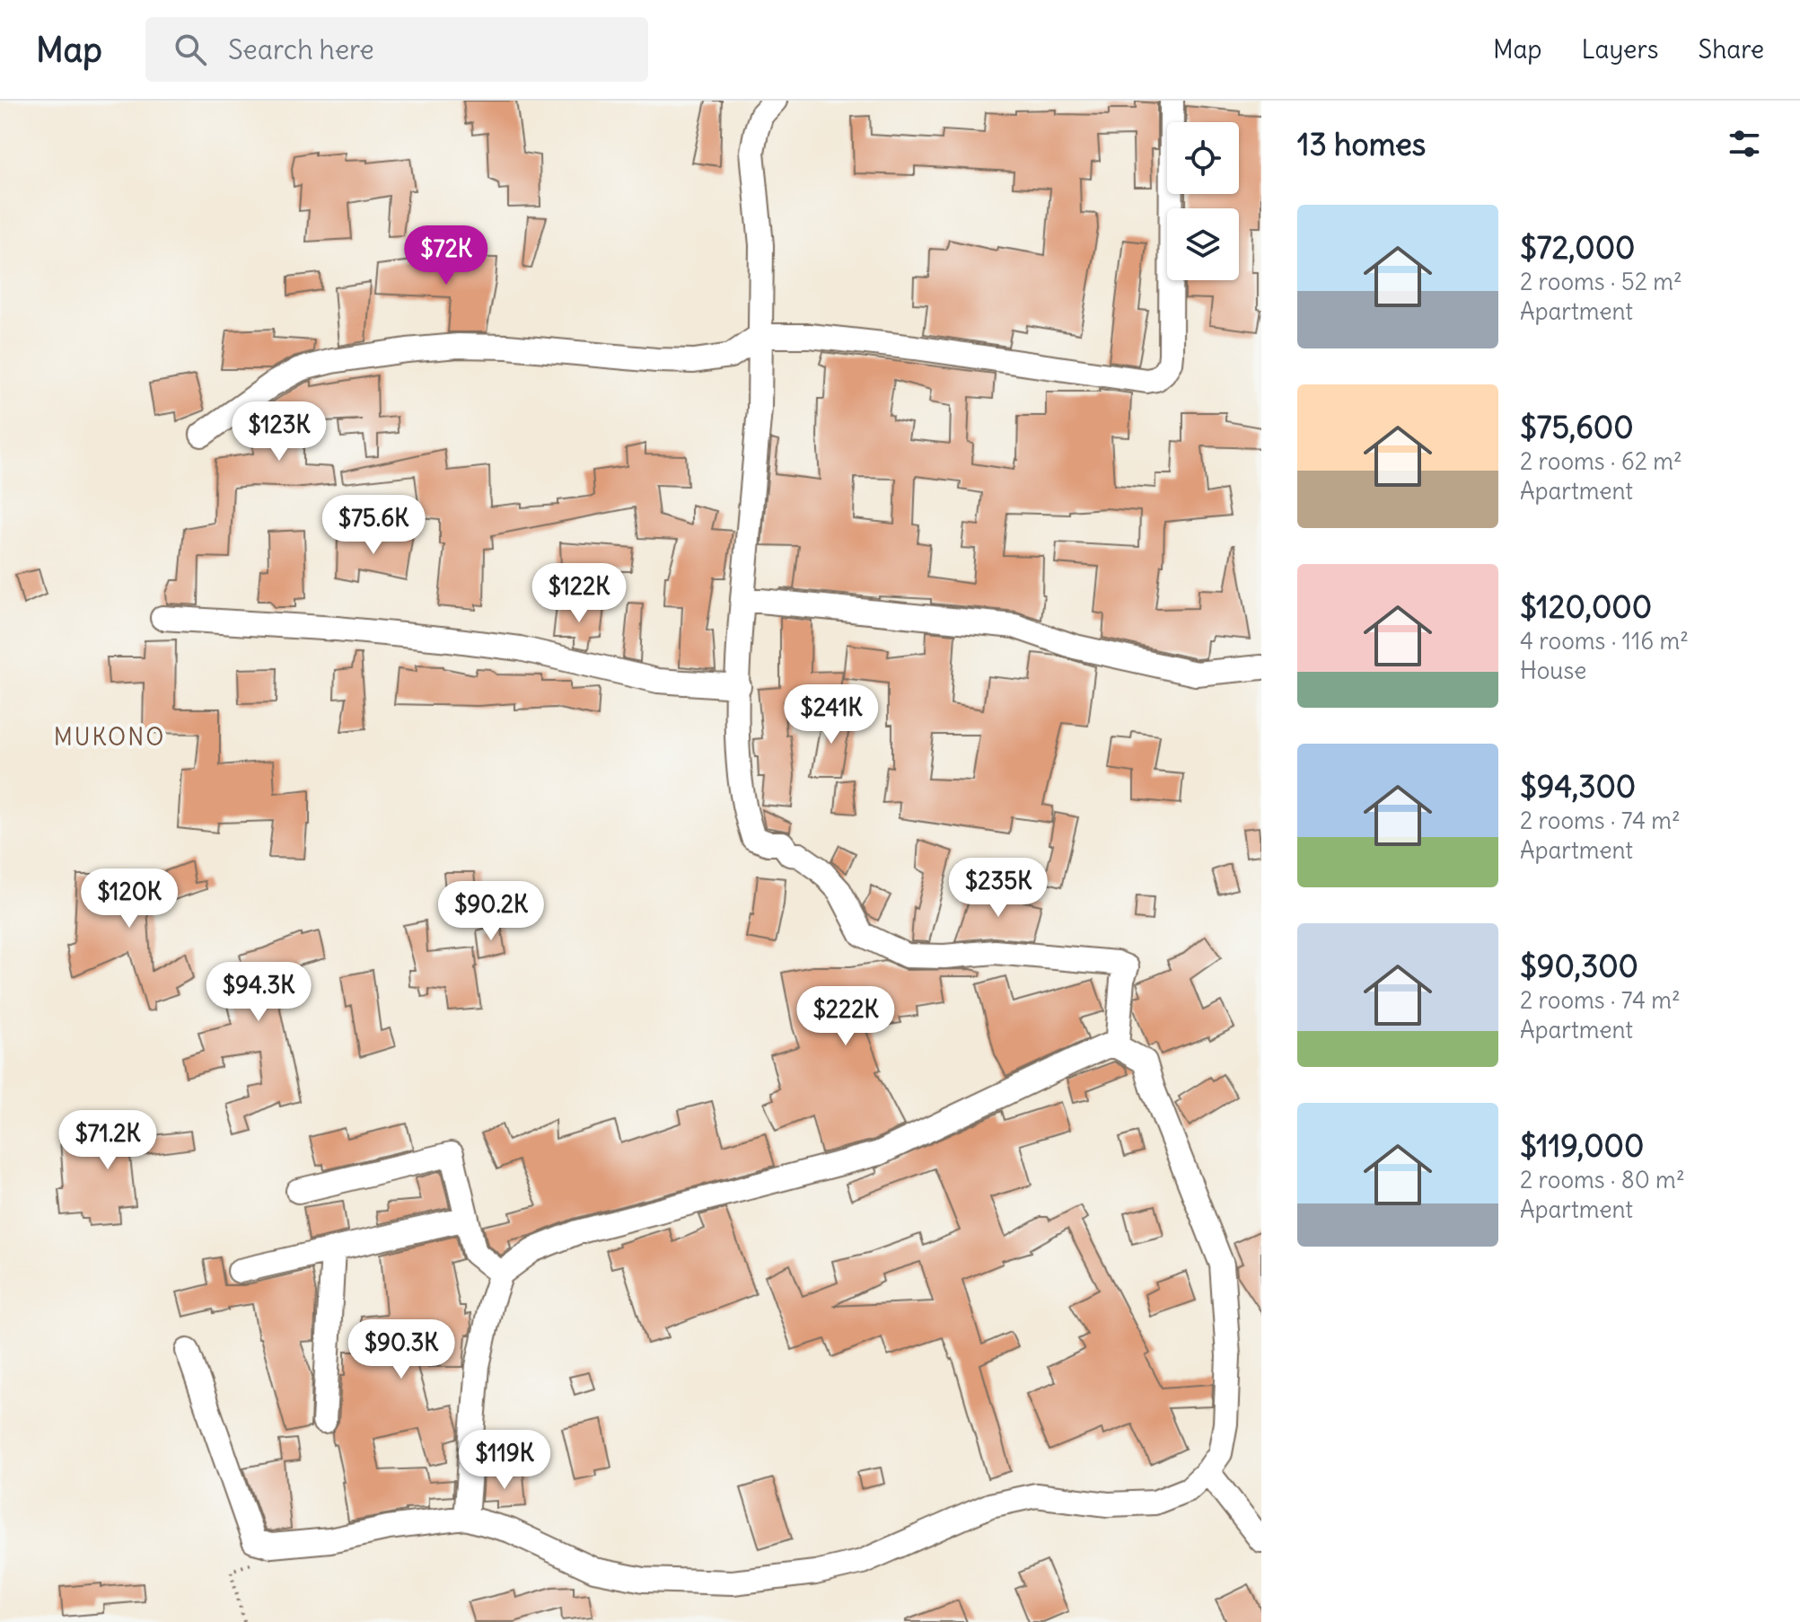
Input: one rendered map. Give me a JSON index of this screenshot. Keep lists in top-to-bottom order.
{
  "districts": ["MUKONO"],
  "page": {
    "header": "Map",
    "search": "Search here",
    "nav": ["Map", "Layers", "Share"],
    "heading": "13 homes",
    "list": [
      {
        "name": "$72,000",
        "note": "2 rooms · 52 m² · Apartment"
      },
      {
        "name": "$75,600",
        "note": "2 rooms · 62 m² · Apartment"
      },
      {
        "name": "$120,000",
        "note": "4 rooms · 116 m² · House"
      },
      {
        "name": "$94,300",
        "note": "2 rooms · 74 m² · Apartment"
      },
      {
        "name": "$90,300",
        "note": "2 rooms · 74 m² · Apartment"
      },
      {
        "name": "$119,000",
        "note": "2 rooms · 80 m² · Apartment"
      }
    ],
    "price": [
      "$72K",
      "$123K",
      "$75.6K",
      "$122K",
      "$241K",
      "$235K",
      "$120K",
      "$90.2K",
      "$94.3K",
      "$222K",
      "$71.2K",
      "$90.3K",
      "$119K"
    ]
  }
}
